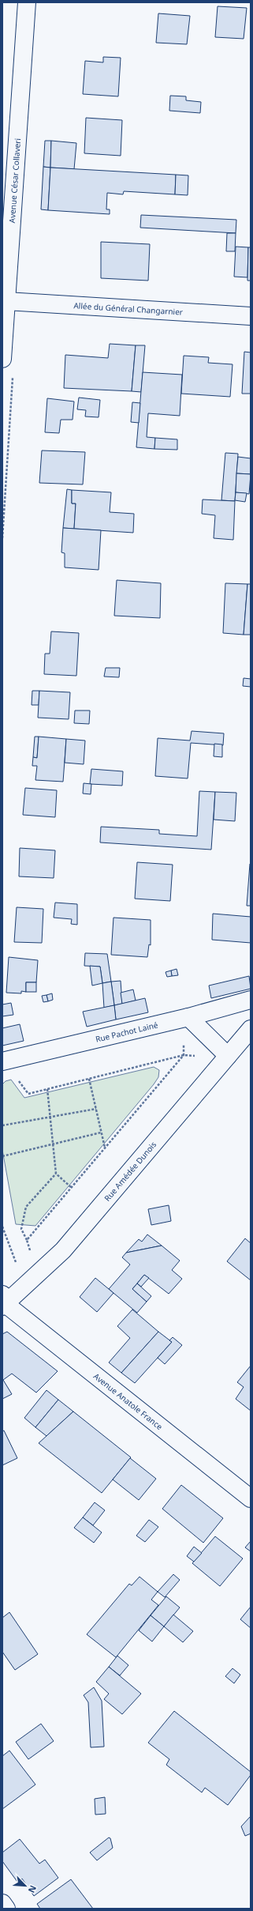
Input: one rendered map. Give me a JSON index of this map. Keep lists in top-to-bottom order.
{
  "streets": {
    "street": [
      "Avenue César Collaveri",
      "Allée du Général Changarnier",
      "Rue Pachot Lainé",
      "Rue Amédée Dunois",
      "Avenue Anatole France"
    ]
  },
  "crossings": [
    ["Avenue César Collaveri", "Allée du Général Changarnier"],
    ["Rue Amédée Dunois", "Avenue Anatole France"]
  ],
  "north": "bottom right"
}
